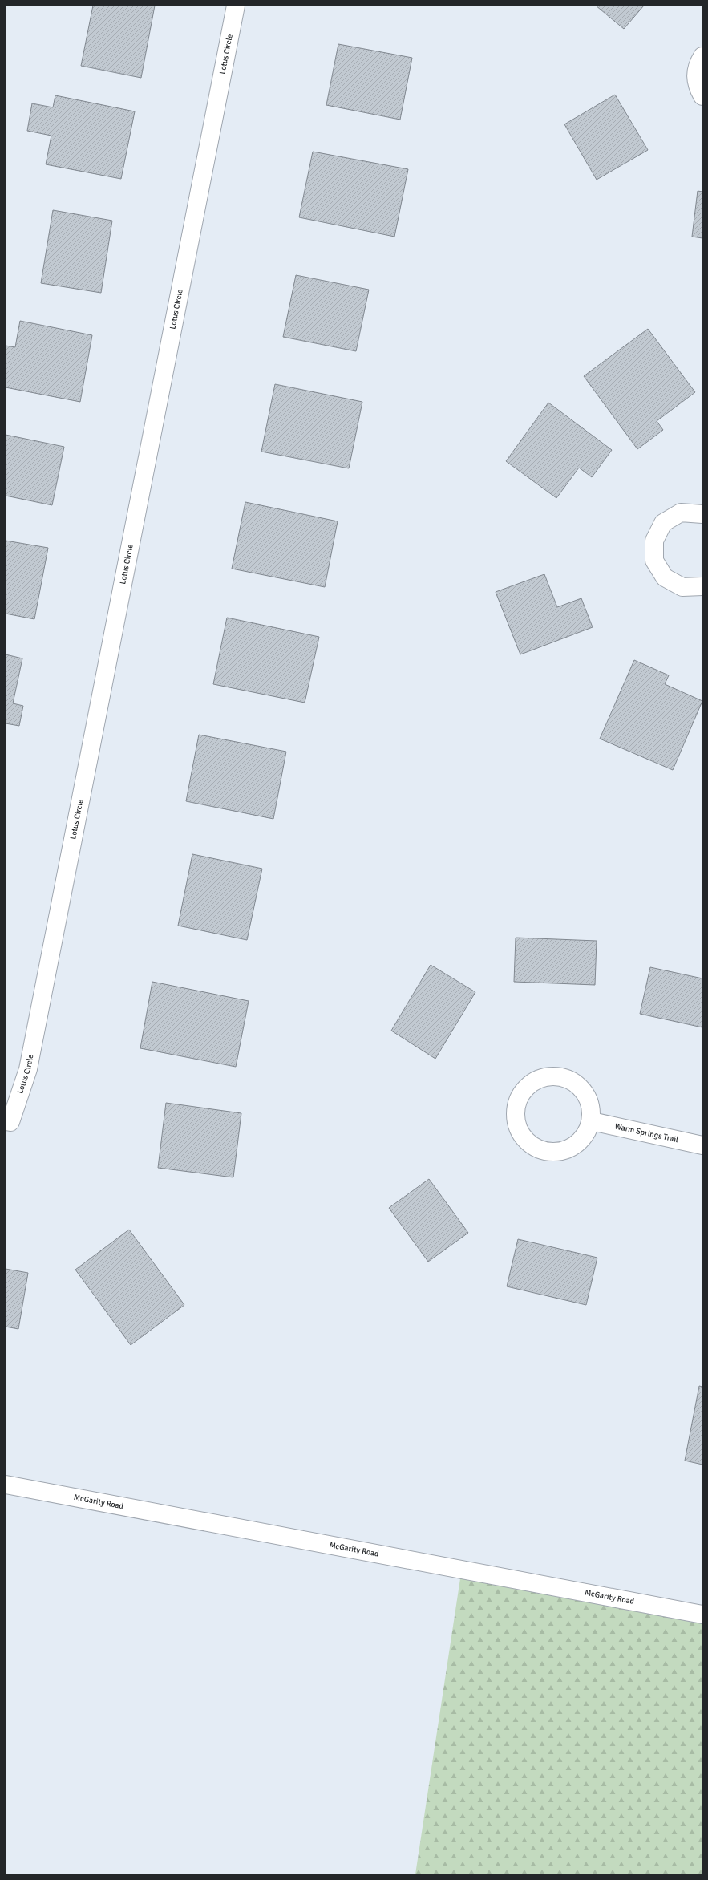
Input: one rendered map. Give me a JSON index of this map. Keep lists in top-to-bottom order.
{
  "streets": {
    "street": ["Lotus Circle", "Warm Springs Trail", "McGarity Road"]
  }
}
